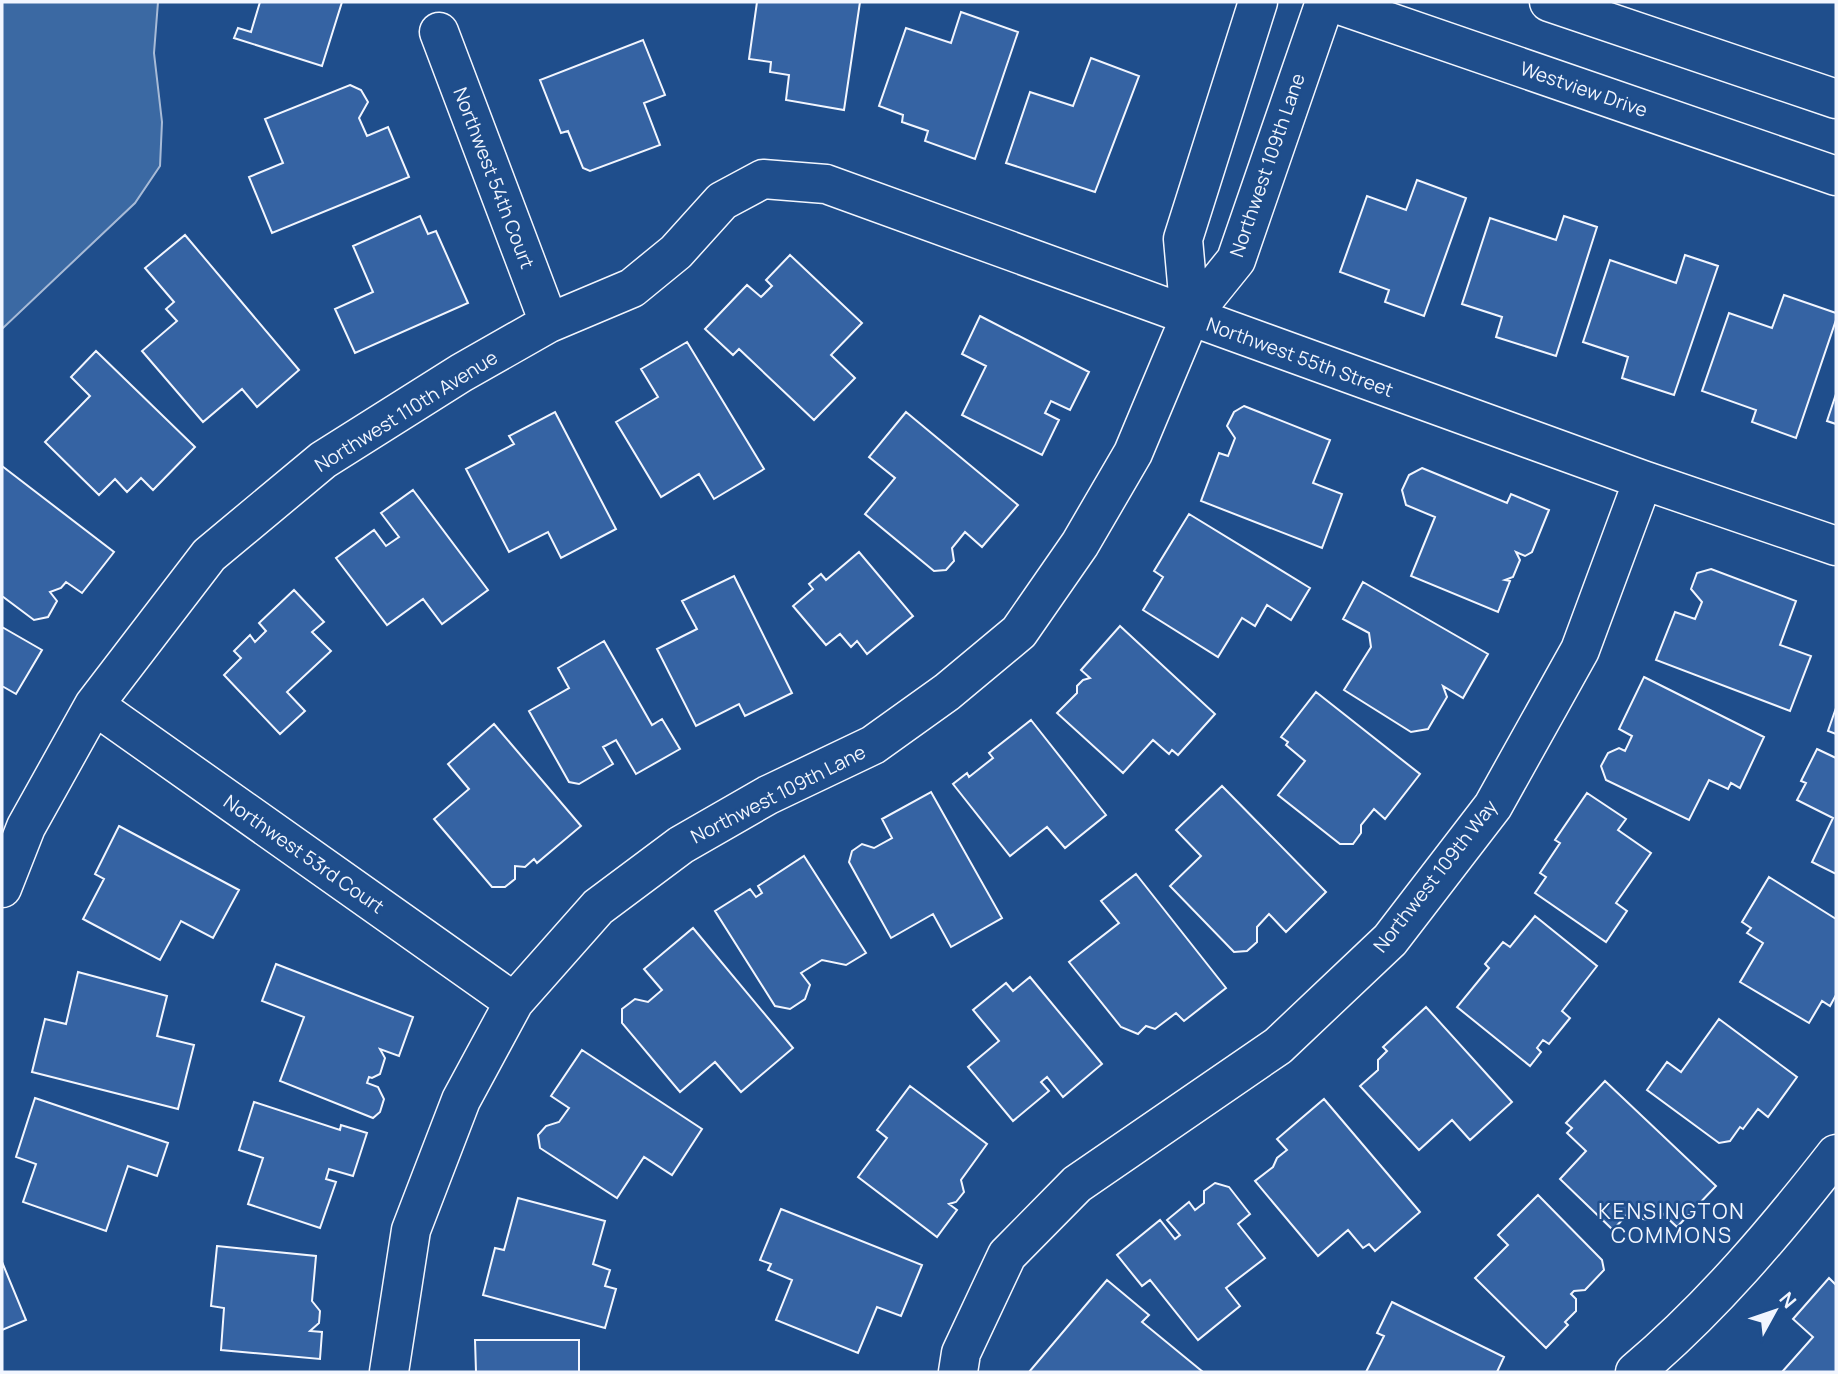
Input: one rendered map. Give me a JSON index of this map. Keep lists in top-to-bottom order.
{
  "streets": {
    "street": [
      "Westview Drive",
      "Northwest 109th Lane",
      "Northwest 54th Court",
      "Northwest 55th Street",
      "Northwest 110th Avenue",
      "Northwest 53rd Court",
      "Northwest 109th Way"
    ]
  },
  "crossings": [
    ["Northwest 109th Lane", "Northwest 55th Street"],
    ["Northwest 109th Lane", "Northwest 53rd Court"],
    ["Northwest 54th Court", "Northwest 110th Avenue"],
    ["Northwest 55th Street", "Northwest 110th Avenue"],
    ["Northwest 55th Street", "Northwest 109th Way"],
    ["Northwest 110th Avenue", "Northwest 53rd Court"]
  ],
  "districts": ["KENSINGTON COMMONS"],
  "north": "top right"
}
